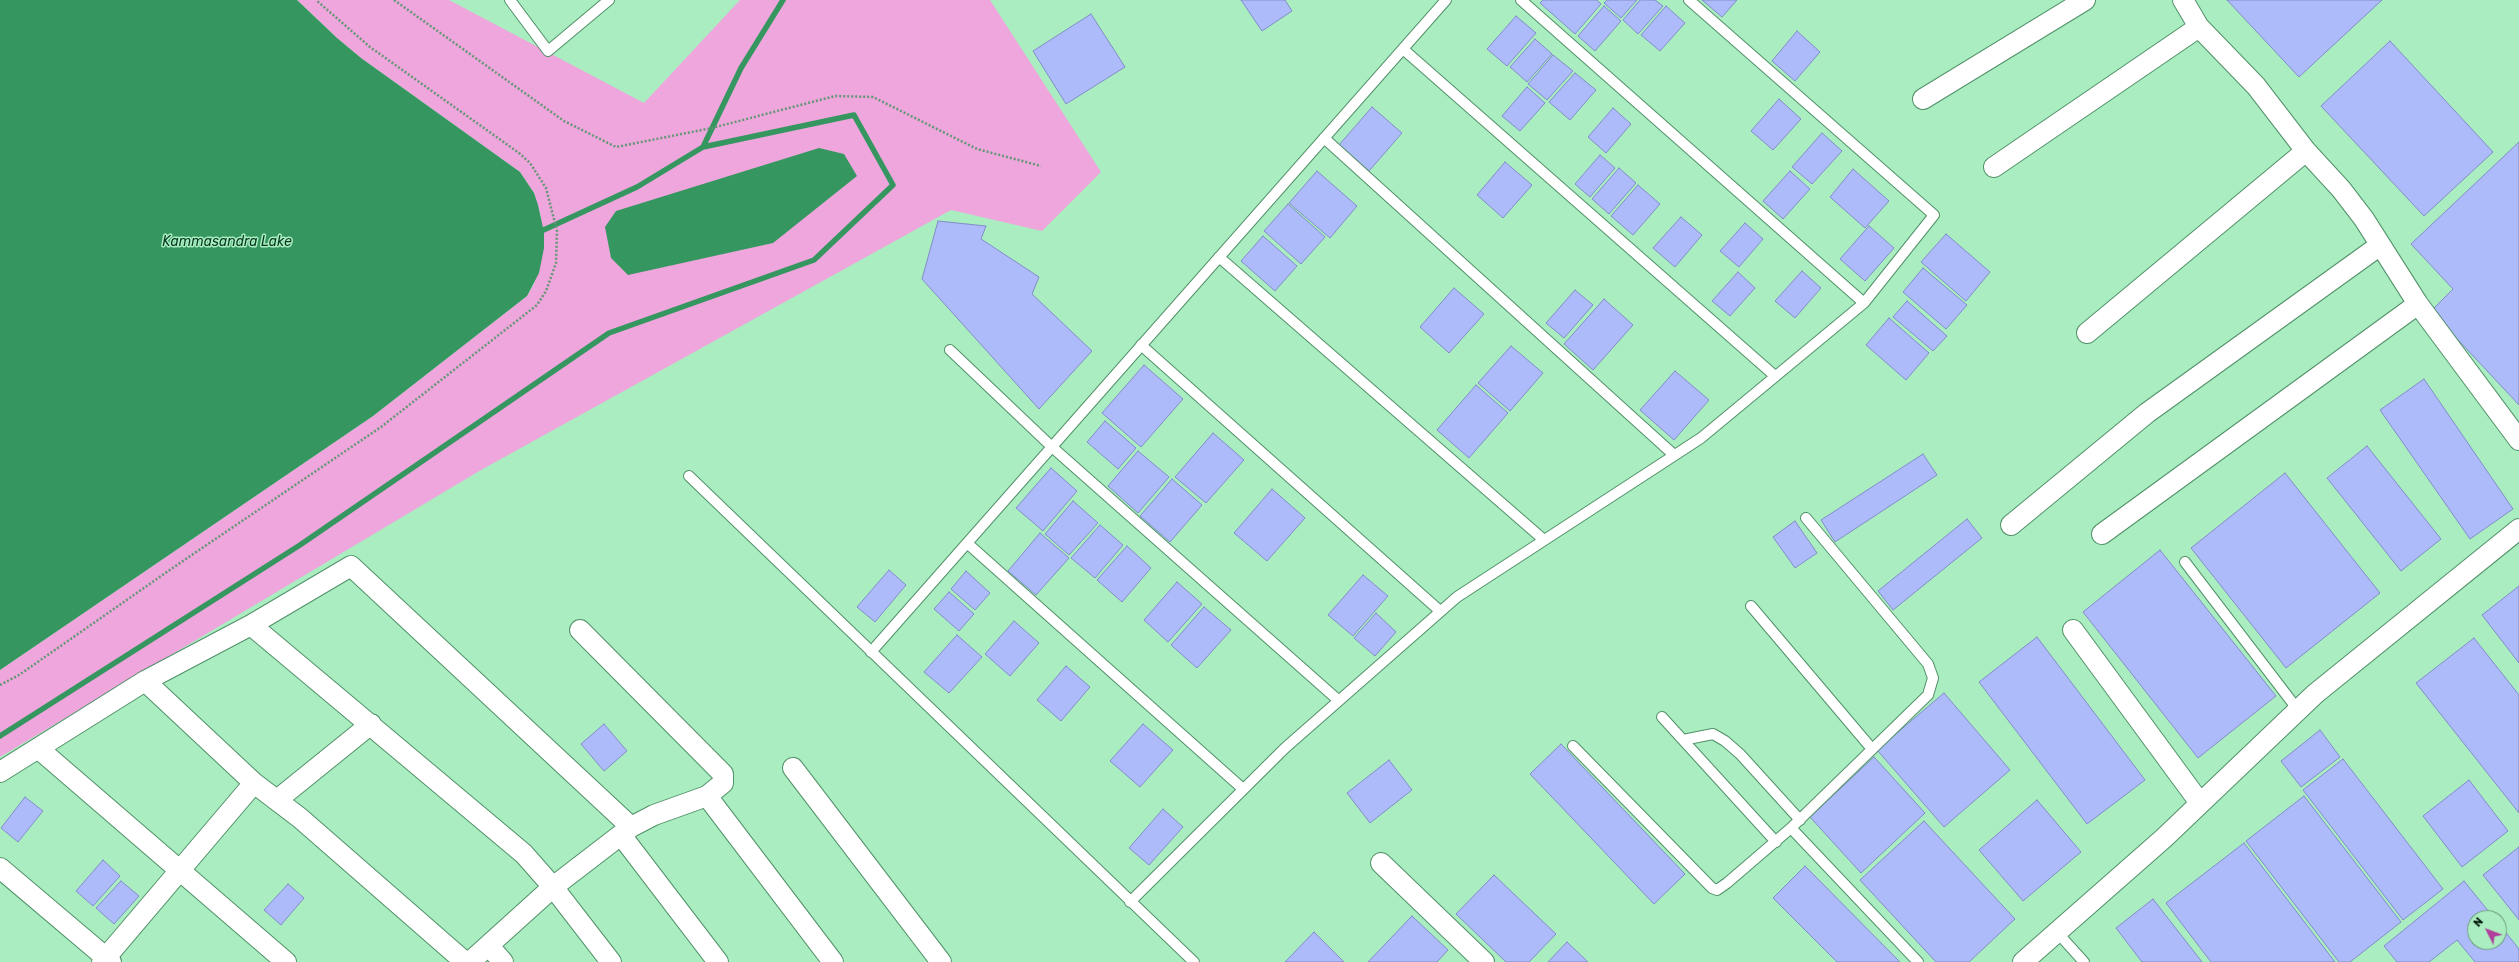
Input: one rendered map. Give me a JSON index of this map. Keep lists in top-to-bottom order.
{
  "water": ["Kammasandra Lake"],
  "north": "top left"
}
